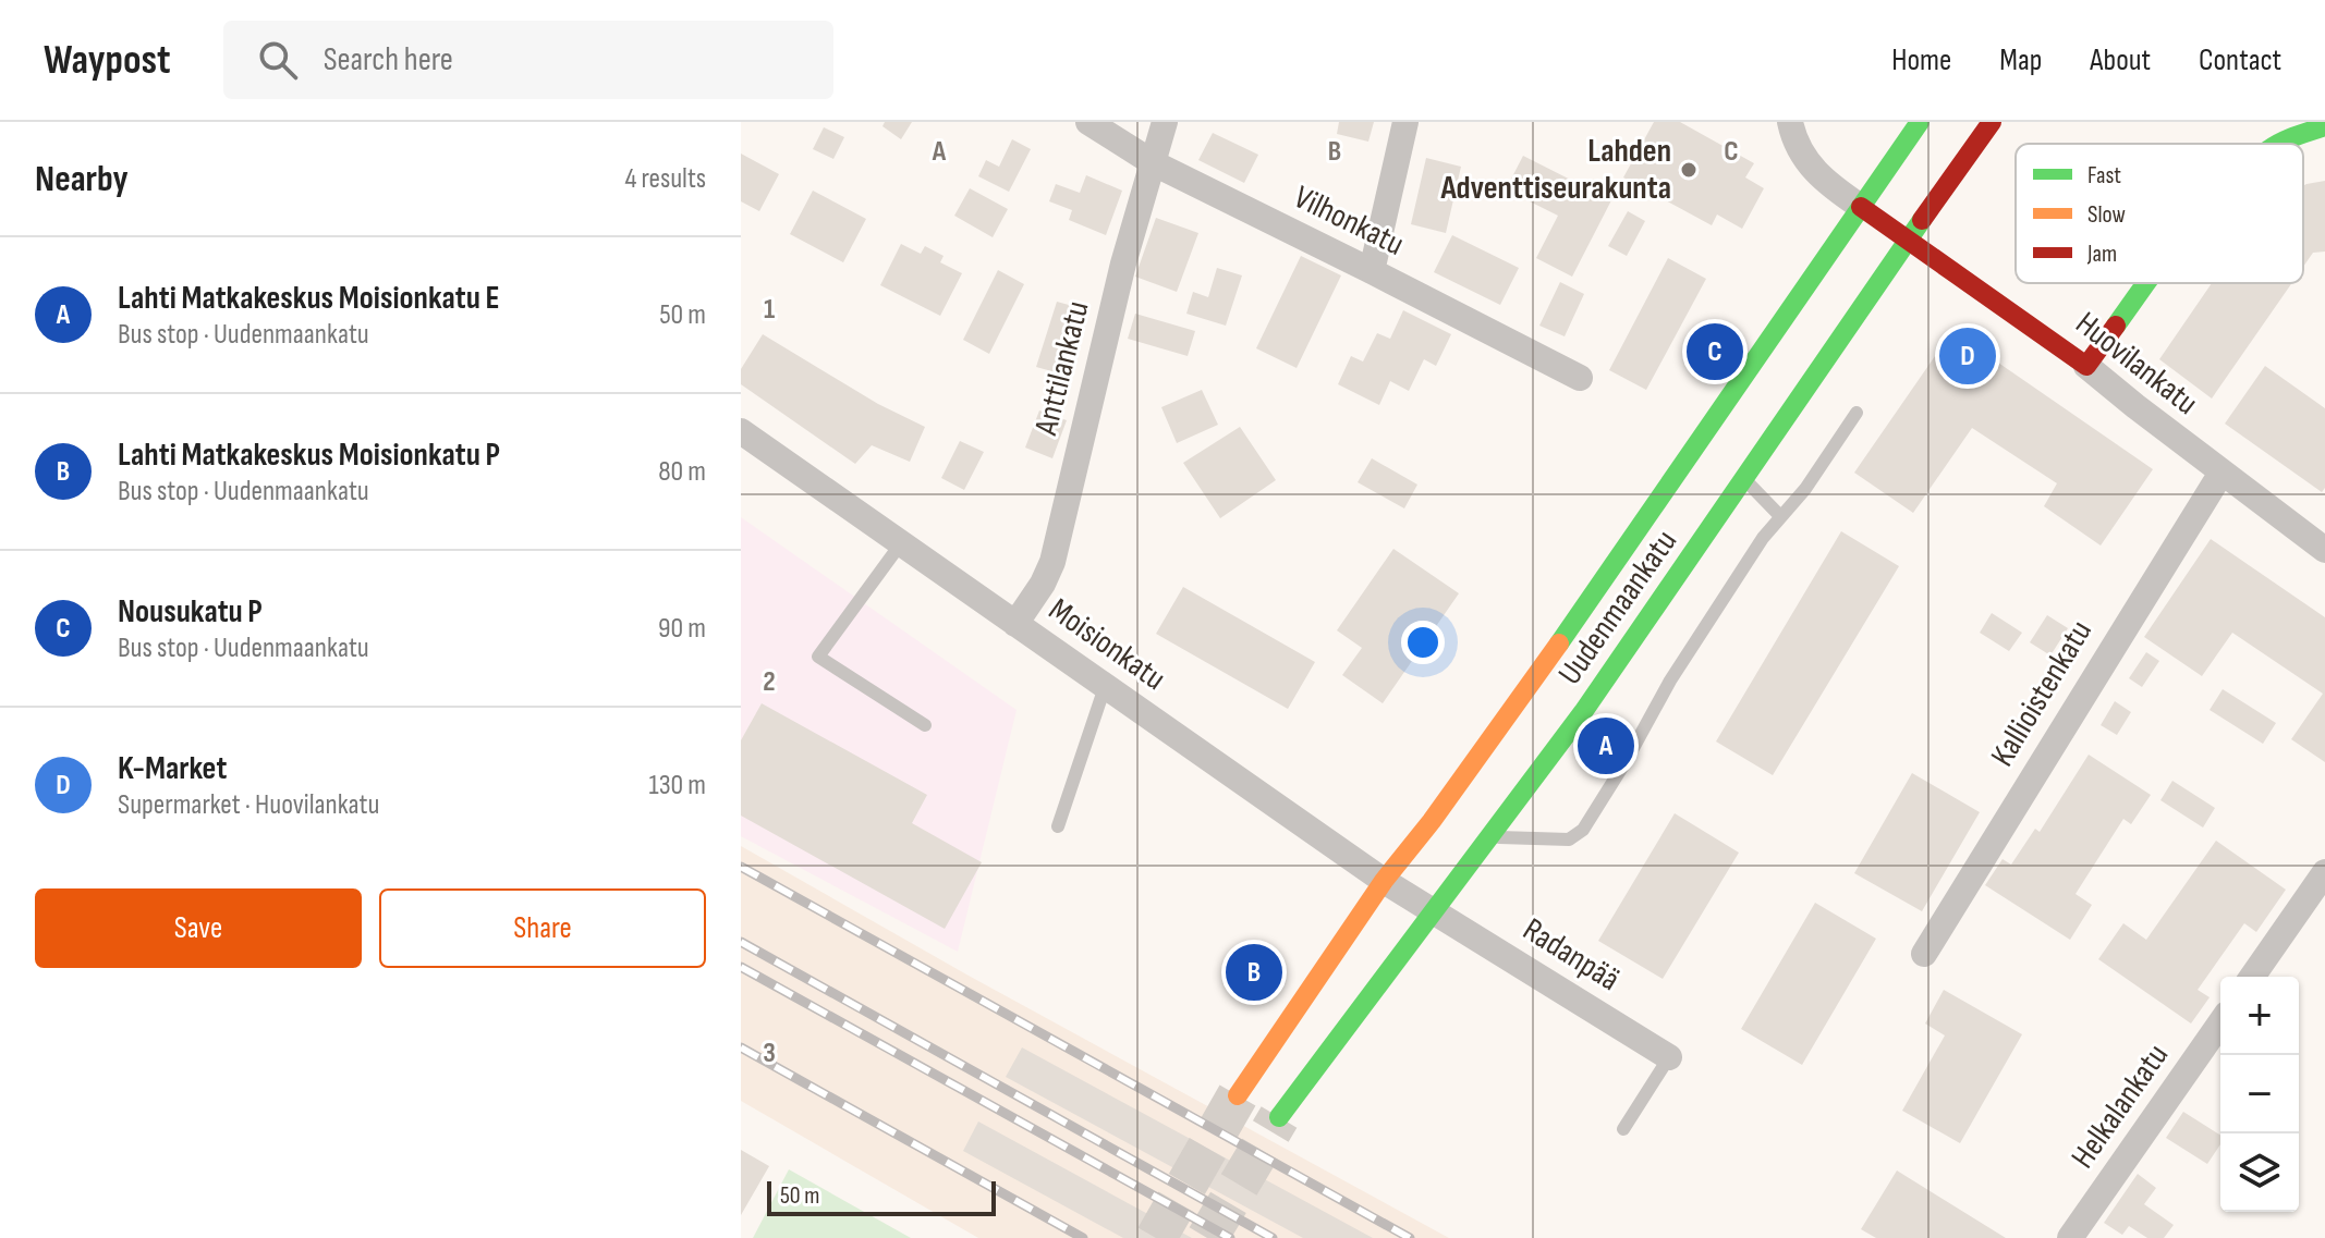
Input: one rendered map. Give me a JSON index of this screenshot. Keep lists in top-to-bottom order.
{
  "streets": {
    "main road": ["Huovilankatu", "Uudenmaankatu"],
    "street": [
      "Vilhonkatu",
      "Anttilankatu",
      "Moisionkatu",
      "Kallioistenkatu",
      "Radanpää",
      "Helkalankatu"
    ]
  },
  "crossings": [
    ["Vilhonkatu", "Anttilankatu"],
    ["Huovilankatu", "Uudenmaankatu"],
    ["Huovilankatu", "Kallioistenkatu"],
    ["Anttilankatu", "Moisionkatu"],
    ["Uudenmaankatu", "Moisionkatu"],
    ["Uudenmaankatu", "Radanpää"],
    ["Moisionkatu", "Radanpää"]
  ],
  "places": ["Lahden Adventtiseurakunta"],
  "legend": ["Fast", "Slow", "Jam"],
  "scale_bar": "50 m",
  "page": {
    "header": "Waypost",
    "search": "Search here",
    "nav": [
      "Home",
      "Map",
      "About",
      "Contact"
    ],
    "heading": ["Nearby", "4 results"],
    "list": [
      {
        "mark": "A",
        "name": "Lahti Matkakeskus Moisionkatu E",
        "note": "Bus stop · Uudenmaankatu",
        "value": "50 m"
      },
      {
        "mark": "B",
        "name": "Lahti Matkakeskus Moisionkatu P",
        "note": "Bus stop · Uudenmaankatu",
        "value": "80 m"
      },
      {
        "mark": "C",
        "name": "Nousukatu P",
        "note": "Bus stop · Uudenmaankatu",
        "value": "90 m"
      },
      {
        "mark": "D",
        "name": "K-Market",
        "note": "Supermarket · Huovilankatu",
        "value": "130 m"
      }
    ],
    "pins": [
      "C",
      "D",
      "A",
      "B"
    ],
    "buttons": ["Save", "Share"],
    "map_buttons": ["+", "−"],
    "scale": "50 m"
  },
  "grid": {
    "columns": ["A", "B", "C"],
    "rows": ["1", "2", "3"]
  }
}
